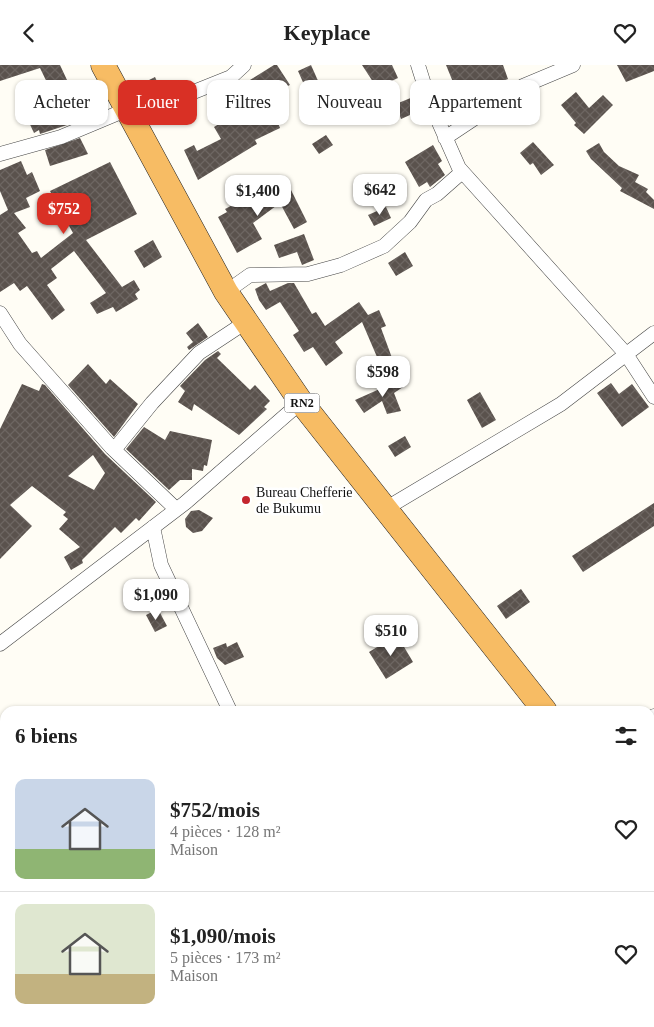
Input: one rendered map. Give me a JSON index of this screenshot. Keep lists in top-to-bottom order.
{
  "streets": {
    "highway": ["RN2"]
  },
  "places": ["Bureau Chefferie de Bukumu"],
  "page": {
    "header": "Keyplace",
    "chip": [
      "Acheter",
      "Louer",
      "Filtres",
      "Nouveau",
      "Appartement"
    ],
    "price": [
      "$642",
      "$1,400",
      "$752",
      "$598",
      "$1,090",
      "$510"
    ],
    "heading": "6 biens",
    "list": [
      {
        "name": "$752/mois",
        "note": "4 pièces · 128 m² · Maison"
      },
      {
        "name": "$1,090/mois",
        "note": "5 pièces · 173 m² · Maison"
      }
    ]
  }
}
